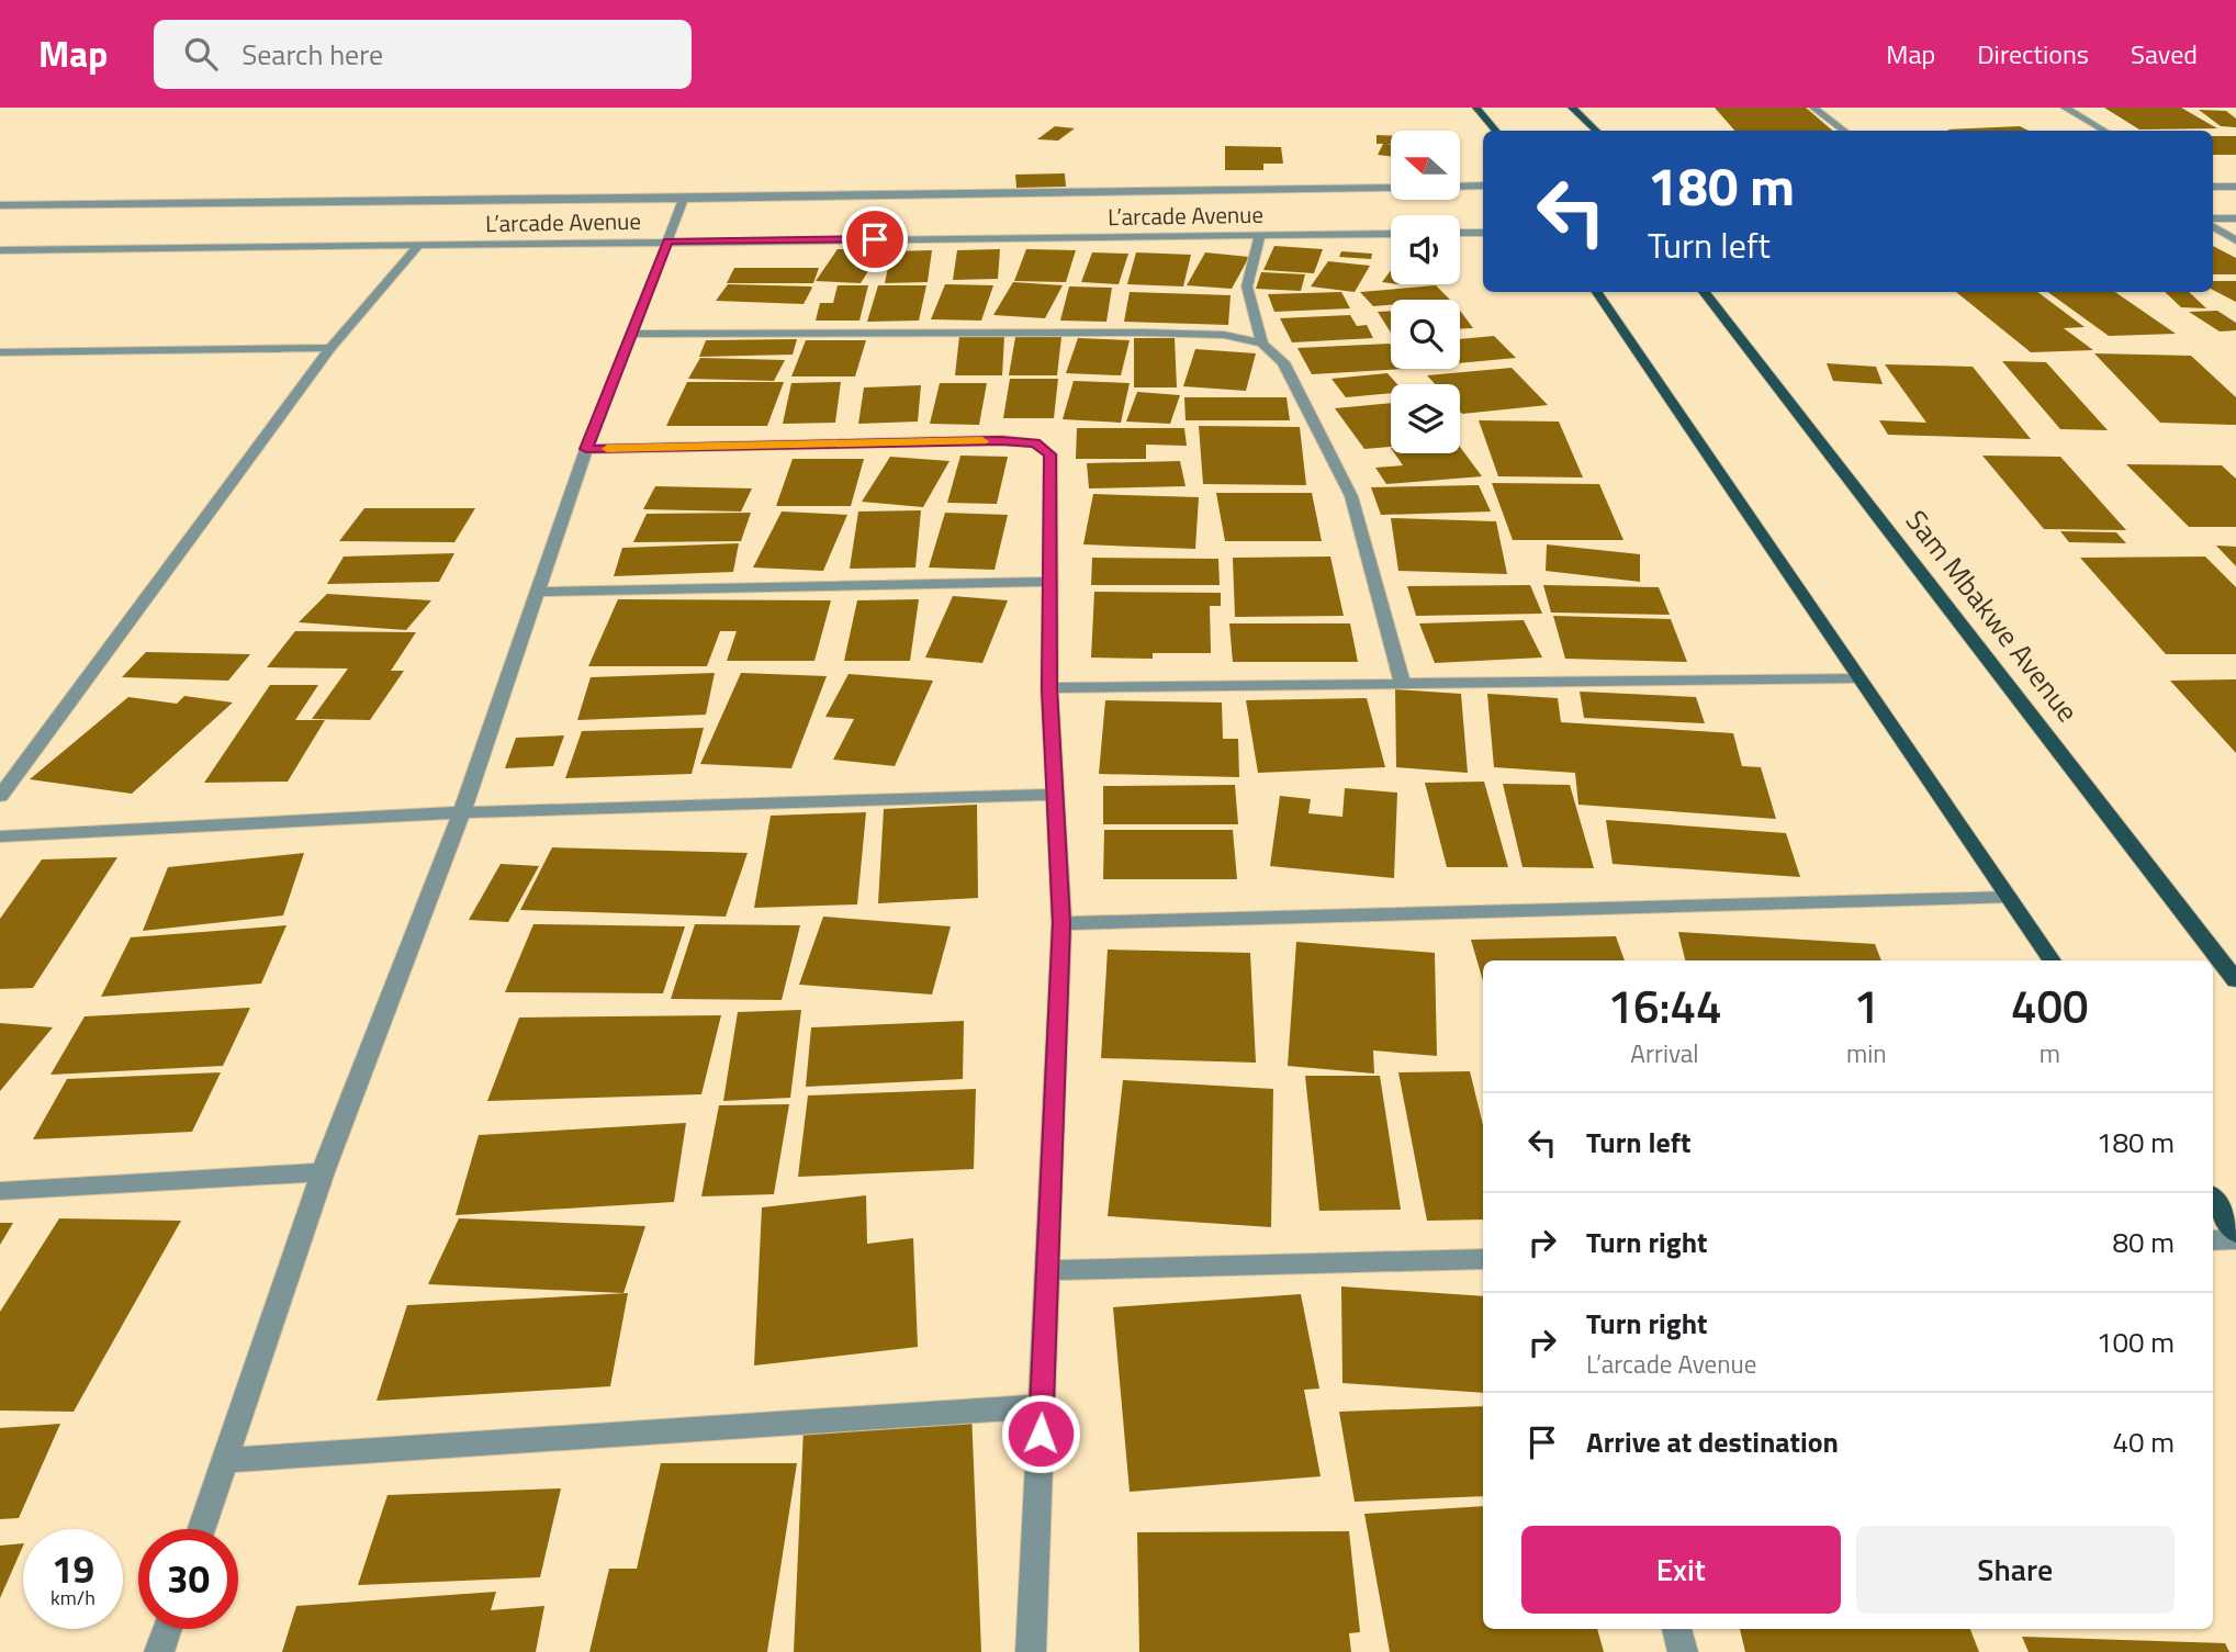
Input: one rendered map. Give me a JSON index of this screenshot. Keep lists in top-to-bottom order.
{
  "streets": {
    "main road": ["Sam Mbakwe Avenue"],
    "street": ["L’arcade Avenue"]
  },
  "north": "left",
  "page": {
    "header": "Map",
    "search": "Search here",
    "nav": ["Map", "Directions", "Saved"],
    "turn": ["180 m", "Turn left"],
    "eta": [
      "16:44",
      "Arrival",
      "1",
      "min",
      "400",
      "m"
    ],
    "list": [
      {
        "name": "Turn left",
        "value": "180 m"
      },
      {
        "name": "Turn right",
        "value": "80 m"
      },
      {
        "name": "Turn right",
        "note": "L’arcade Avenue",
        "value": "100 m"
      },
      {
        "name": "Arrive at destination",
        "value": "40 m"
      }
    ],
    "buttons": ["Exit", "Share"],
    "speed": "19 km/h",
    "limit": "30"
  }
}
